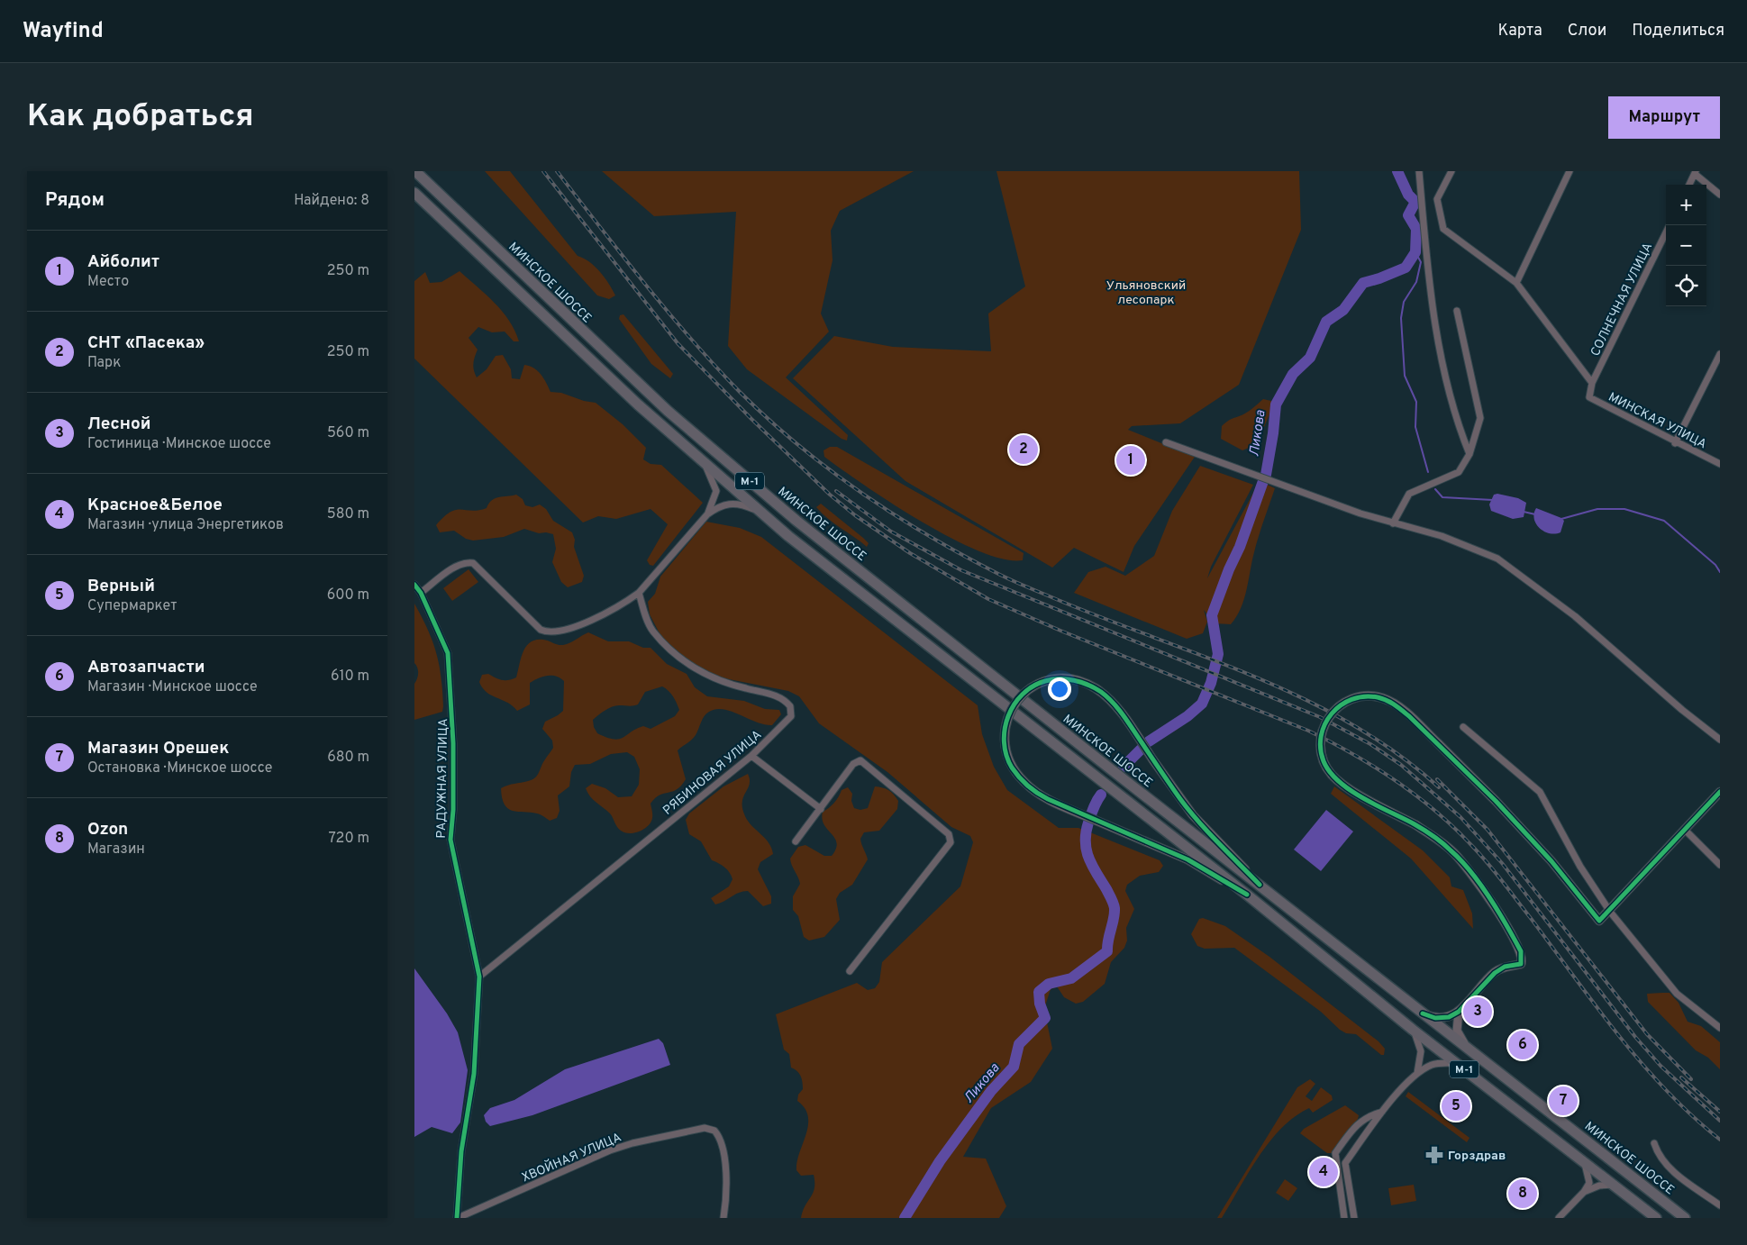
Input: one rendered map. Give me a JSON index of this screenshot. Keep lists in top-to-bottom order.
{
  "streets": {
    "highway": ["МИНСКОЕ ШОССЕ", "М-1"],
    "street": [
      "СОЛНЕЧНАЯ УЛИЦА",
      "МИНСКАЯ УЛИЦА",
      "РЯБИНОВАЯ УЛИЦА",
      "РАДУЖНАЯ УЛИЦА",
      "ХВОЙНАЯ УЛИЦА"
    ]
  },
  "crossings": [
    ["СОЛНЕЧНАЯ УЛИЦА", "МИНСКАЯ УЛИЦА"],
    ["РЯБИНОВАЯ УЛИЦА", "РАДУЖНАЯ УЛИЦА"],
    ["РАДУЖНАЯ УЛИЦА", "ХВОЙНАЯ УЛИЦА"]
  ],
  "water": ["Ликова"],
  "parks": ["Ульяновский лесопарк"],
  "places": {
    "pharmacy": ["Горздрав"]
  },
  "page": {
    "header": "Wayfind",
    "nav": ["Карта", "Слои", "Поделиться"],
    "buttons": "Маршрут",
    "title": "Как добраться",
    "heading": ["Рядом", "Найдено: 8"],
    "map_buttons": ["+", "−"],
    "list": [
      {
        "mark": "1",
        "name": "Айболит",
        "note": "Место",
        "value": "250 m"
      },
      {
        "mark": "2",
        "name": "СНТ «Пасека»",
        "note": "Парк",
        "value": "250 m"
      },
      {
        "mark": "3",
        "name": "Лесной",
        "note": "Гостиница · Минское шоссе",
        "value": "560 m"
      },
      {
        "mark": "4",
        "name": "Красное&Белое",
        "note": "Магазин · улица Энергетиков",
        "value": "580 m"
      },
      {
        "mark": "5",
        "name": "Верный",
        "note": "Супермаркет",
        "value": "600 m"
      },
      {
        "mark": "6",
        "name": "Автозапчасти",
        "note": "Магазин · Минское шоссе",
        "value": "610 m"
      },
      {
        "mark": "7",
        "name": "Магазин Орешек",
        "note": "Остановка · Минское шоссе",
        "value": "680 m"
      },
      {
        "mark": "8",
        "name": "Ozon",
        "note": "Магазин",
        "value": "720 m"
      }
    ],
    "pins": [
      "2",
      "1",
      "3",
      "6",
      "7",
      "5",
      "4",
      "8"
    ]
  }
}
